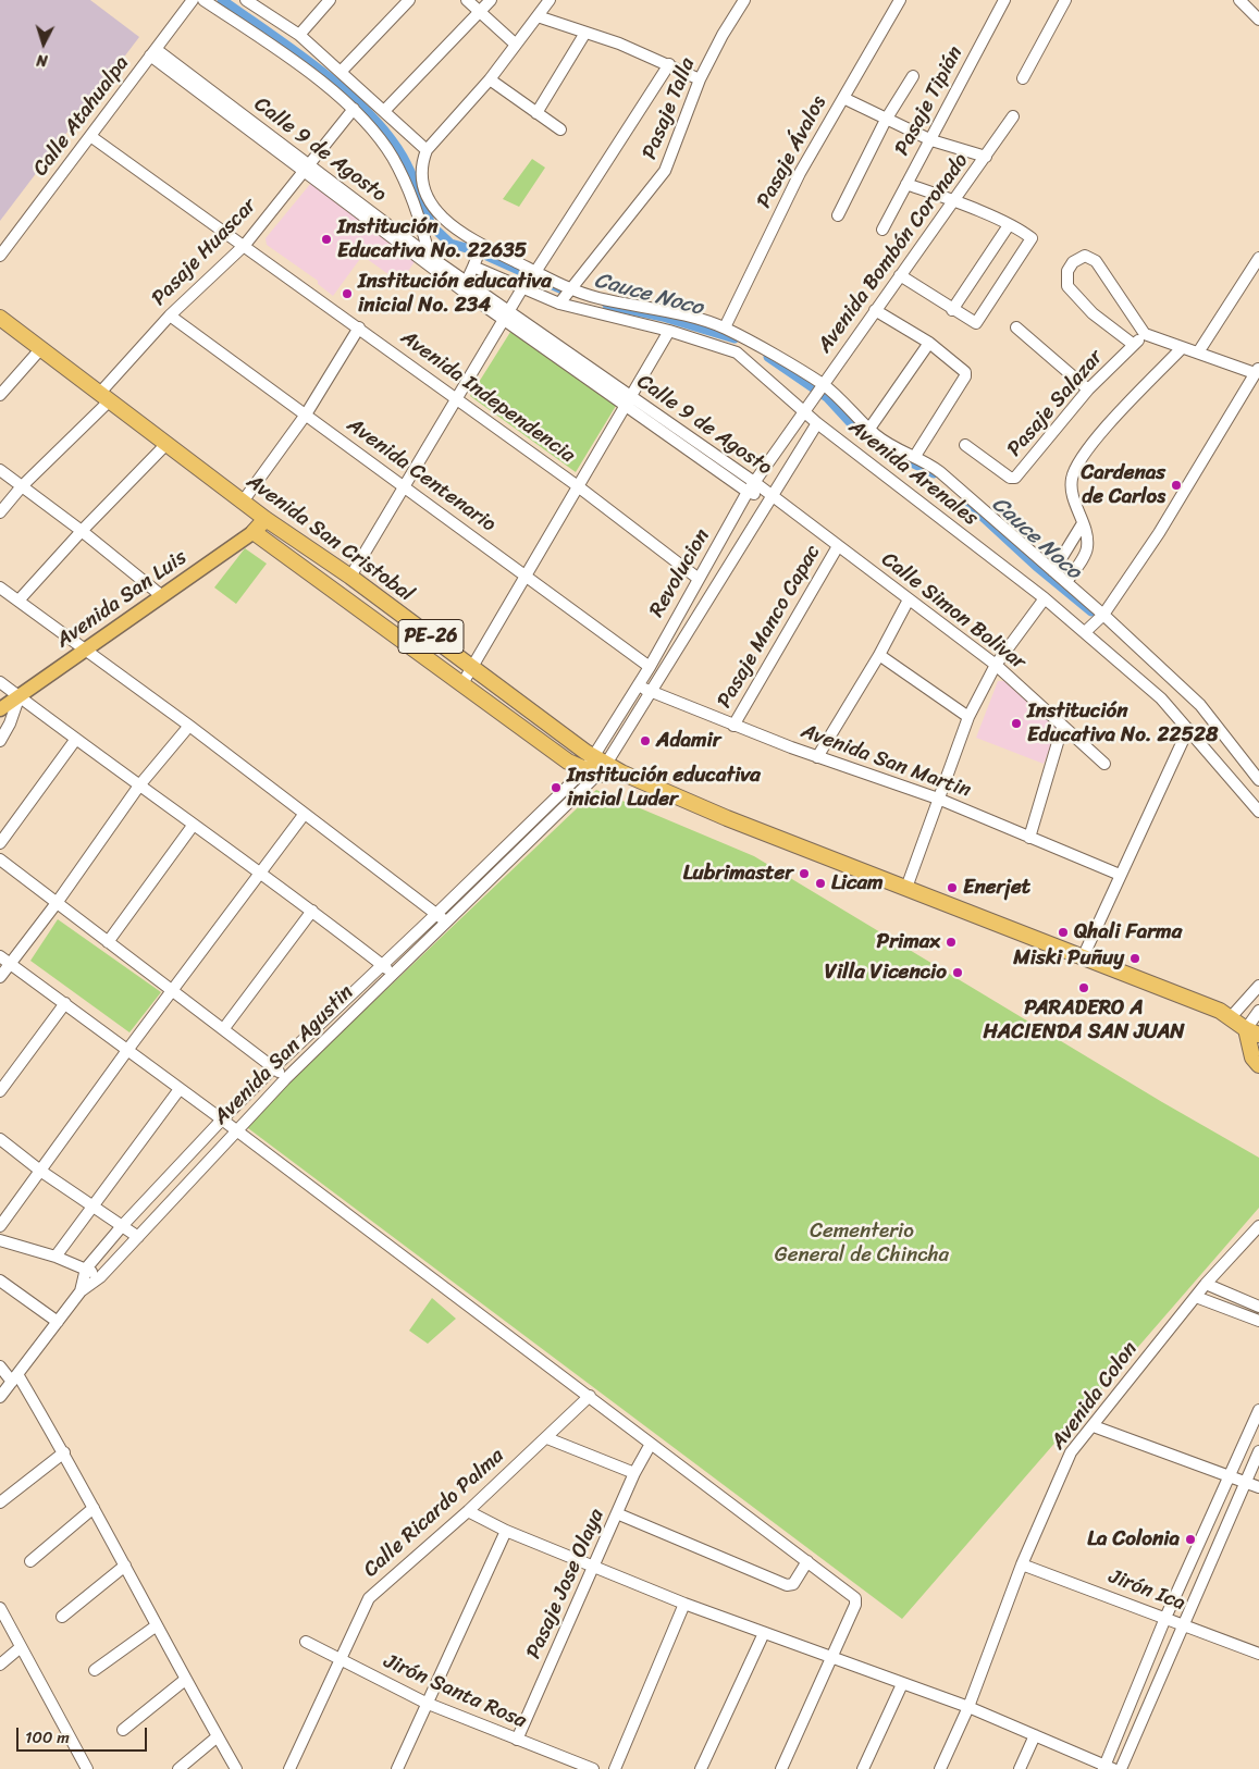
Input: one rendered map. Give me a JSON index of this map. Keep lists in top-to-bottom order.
{
  "streets": {
    "highway": ["Avenida San Cristobal", "Avenida San Luis", "PE-26"],
    "street": [
      "Pasaje Tipián",
      "Pasaje Talla",
      "Calle Atahualpa",
      "Calle 9 de Agosto",
      "Pasaje Ávalos",
      "Pasaje Huascar",
      "Avenida Bombón Coronado",
      "Avenida Independencia",
      "Pasaje Salazar",
      "Avenida Arenales",
      "Avenida Centenario",
      "Revolucion",
      "Calle Simon Bolivar",
      "Pasaje Manco Capac",
      "Avenida San Martin",
      "Avenida San Agustin",
      "Avenida Colon",
      "Calle Ricardo Palma",
      "Pasaje Jose Olaya",
      "Jirón Ica",
      "Jirón Santa Rosa"
    ]
  },
  "crossings": [
    ["Pasaje Talla", "Avenida Arenales"],
    ["Calle Atahualpa", "Calle 9 de Agosto"],
    ["Calle Atahualpa", "Avenida Independencia"],
    ["Calle 9 de Agosto", "Pasaje Huascar"],
    ["Calle 9 de Agosto", "Revolucion"],
    ["Calle 9 de Agosto", "Calle Simon Bolivar"],
    ["Pasaje Ávalos", "Avenida Arenales"],
    ["Pasaje Huascar", "Avenida Independencia"],
    ["Pasaje Huascar", "Avenida Centenario"],
    ["Pasaje Huascar", "Avenida San Cristobal"],
    ["Avenida Bombón Coronado", "Avenida Arenales"],
    ["Avenida Bombón Coronado", "Revolucion"],
    ["Avenida Independencia", "Revolucion"],
    ["Avenida Arenales", "Revolucion"],
    ["Avenida Centenario", "Revolucion"],
    ["Avenida San Cristobal", "Revolucion"],
    ["Avenida San Cristobal", "Avenida San Luis"],
    ["Avenida San Cristobal", "Avenida San Agustin"],
    ["Revolucion", "Calle Simon Bolivar"],
    ["Revolucion", "Avenida San Martin"],
    ["Revolucion", "Avenida San Agustin"],
    ["Calle Simon Bolivar", "Pasaje Manco Capac"],
    ["Pasaje Manco Capac", "Avenida San Martin"],
    ["Avenida Colon", "Jirón Ica"],
    ["Calle Ricardo Palma", "Jirón Santa Rosa"],
    ["Pasaje Jose Olaya", "Jirón Santa Rosa"]
  ],
  "water": ["Cauce Noco"],
  "parks": ["Cementerio General de Chincha"],
  "places": [
    "Institución Educativa No. 22635",
    "Institución educativa inicial No. 234",
    "Cardenas de Carlos",
    "Institución Educativa No. 22528",
    "Adamir",
    "Institución educativa inicial Luder",
    "Lubrimaster",
    "Licam",
    "Enerjet",
    "Qhali Farma",
    "Primax",
    "Miski Puñuy",
    "Villa Vicencio",
    "PARADERO A HACIENDA SAN JUAN",
    "La Colonia"
  ],
  "scale_bar": "100 m",
  "north": "bottom"
}
